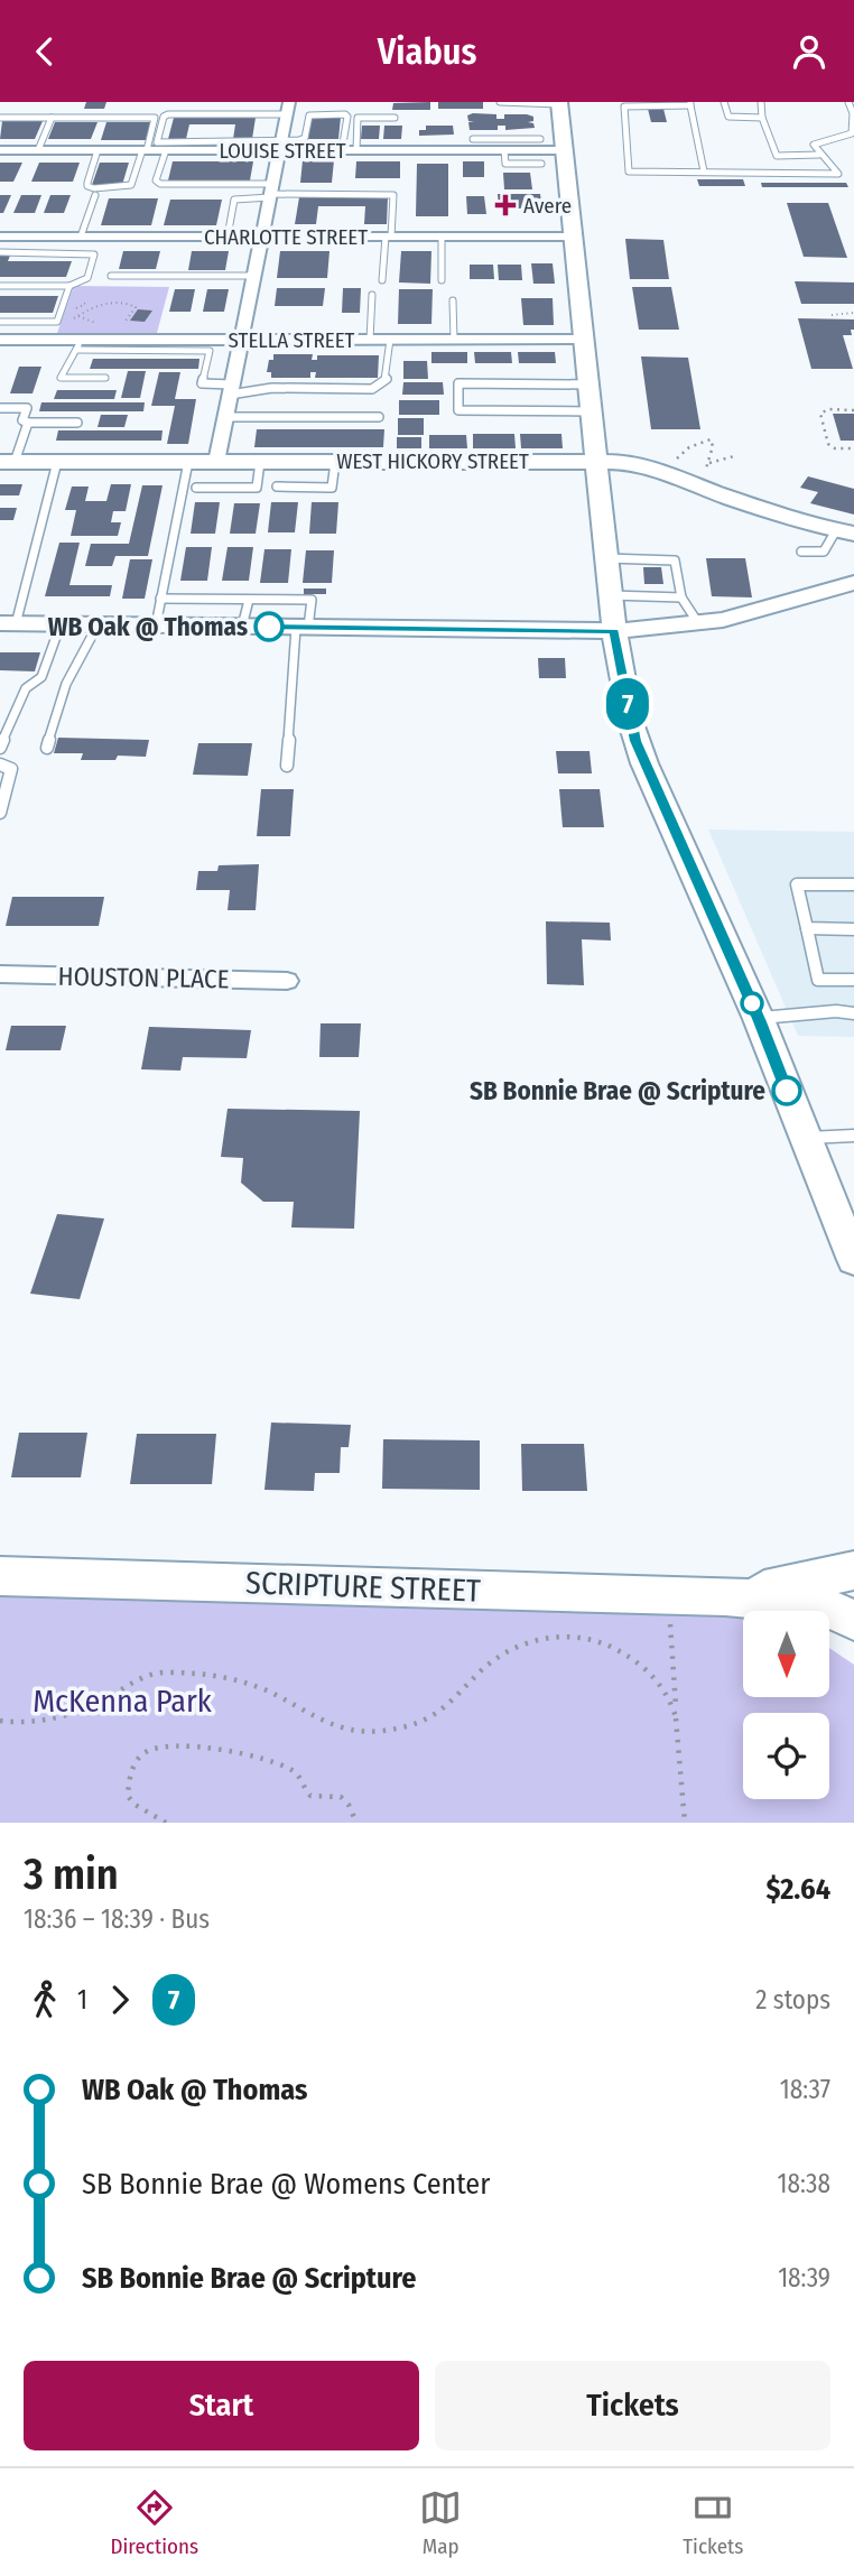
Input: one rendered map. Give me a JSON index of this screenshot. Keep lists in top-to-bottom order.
{
  "streets": {
    "main road": ["WEST HICKORY STREET", "SCRIPTURE STREET"],
    "street": [
      "LOUISE STREET",
      "CHARLOTTE STREET",
      "STELLA STREET",
      "HOUSTON PLACE"
    ]
  },
  "parks": ["McKenna Park"],
  "places": {
    "health": ["Avere"],
    "other": ["WB Oak @ Thomas", "SB Bonnie Brae @ Scripture"]
  },
  "lines": ["bus line 7"],
  "north": "bottom",
  "page": {
    "header": "Viabus",
    "on_map": "7",
    "heading": ["3 min", "18:36 – 18:39 · Bus", "$2.64"],
    "legs": ["1", "7", "2 stops"],
    "list": [
      {
        "name": "WB Oak @ Thomas",
        "value": "18:37"
      },
      {
        "name": "SB Bonnie Brae @ Womens Center",
        "value": "18:38"
      },
      {
        "name": "SB Bonnie Brae @ Scripture",
        "value": "18:39"
      }
    ],
    "buttons": ["Start", "Tickets"],
    "tabs": ["Directions", "Map", "Tickets"]
  }
}
